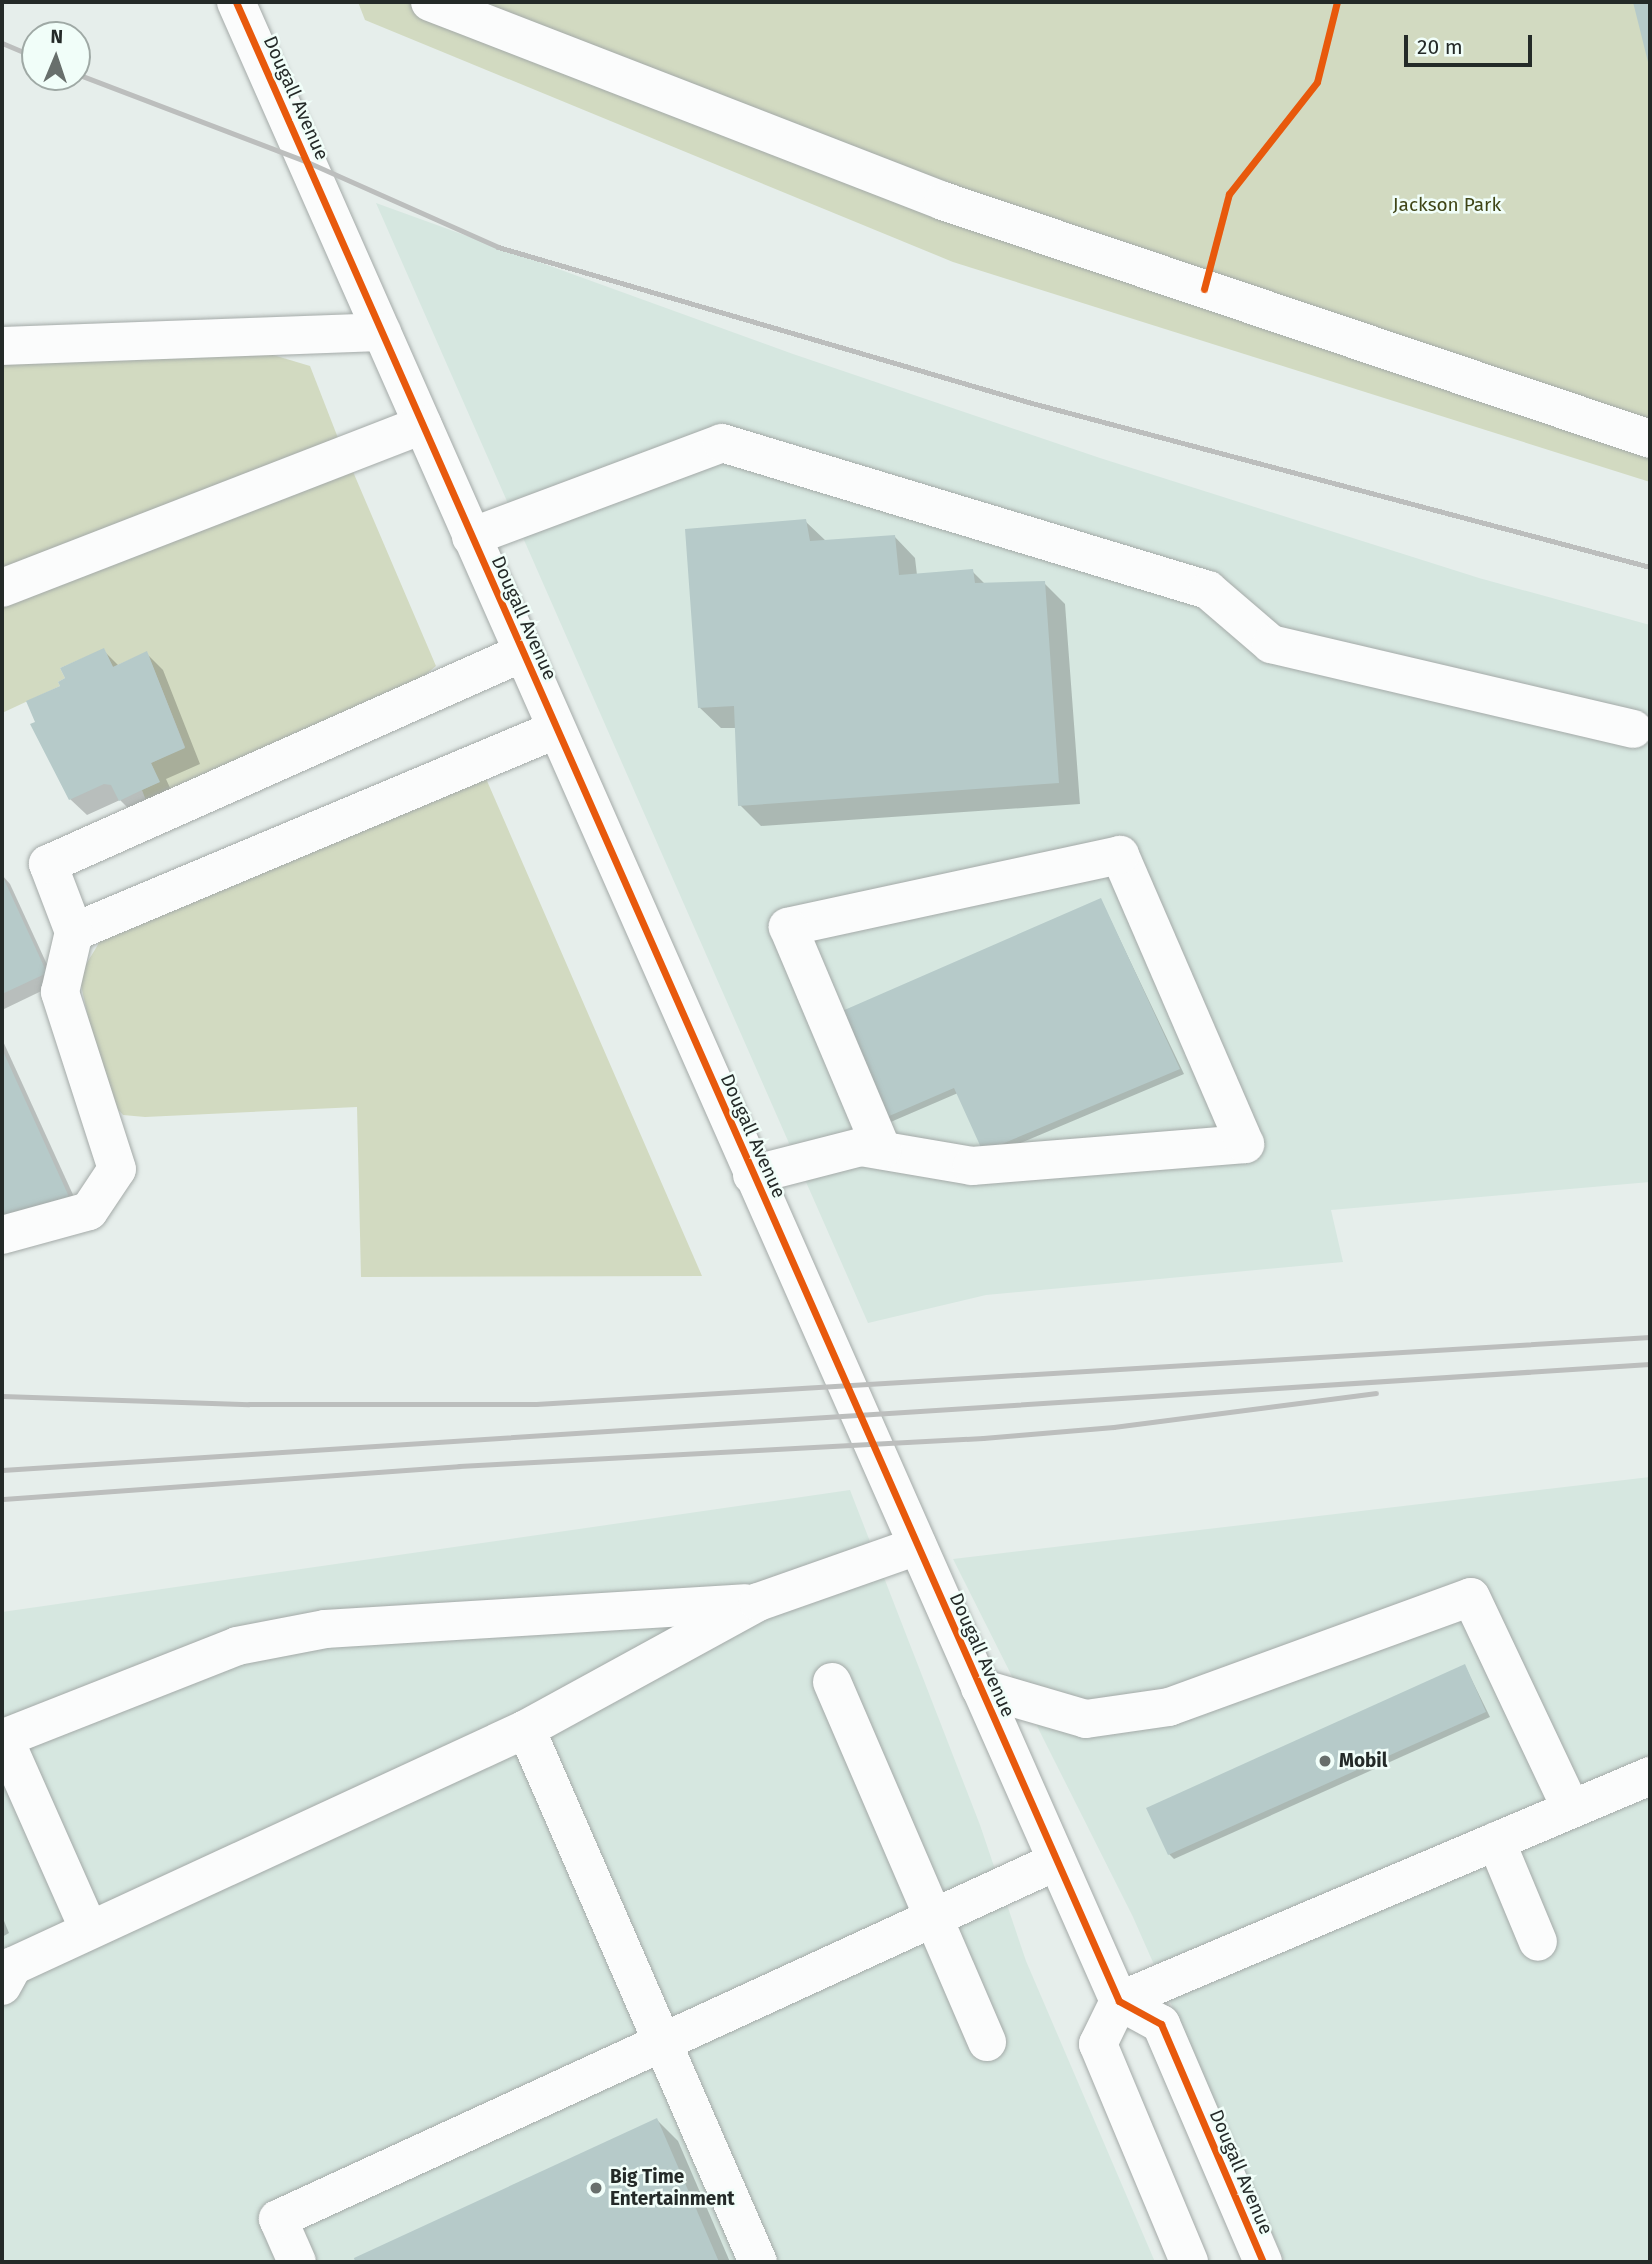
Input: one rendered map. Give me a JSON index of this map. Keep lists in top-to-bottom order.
{
  "streets": {
    "street": ["Dougall Avenue"]
  },
  "parks": ["Jackson Park"],
  "places": ["Mobil", "Big Time Entertainment"],
  "scale_bar": "20 m",
  "north": "top"
}
